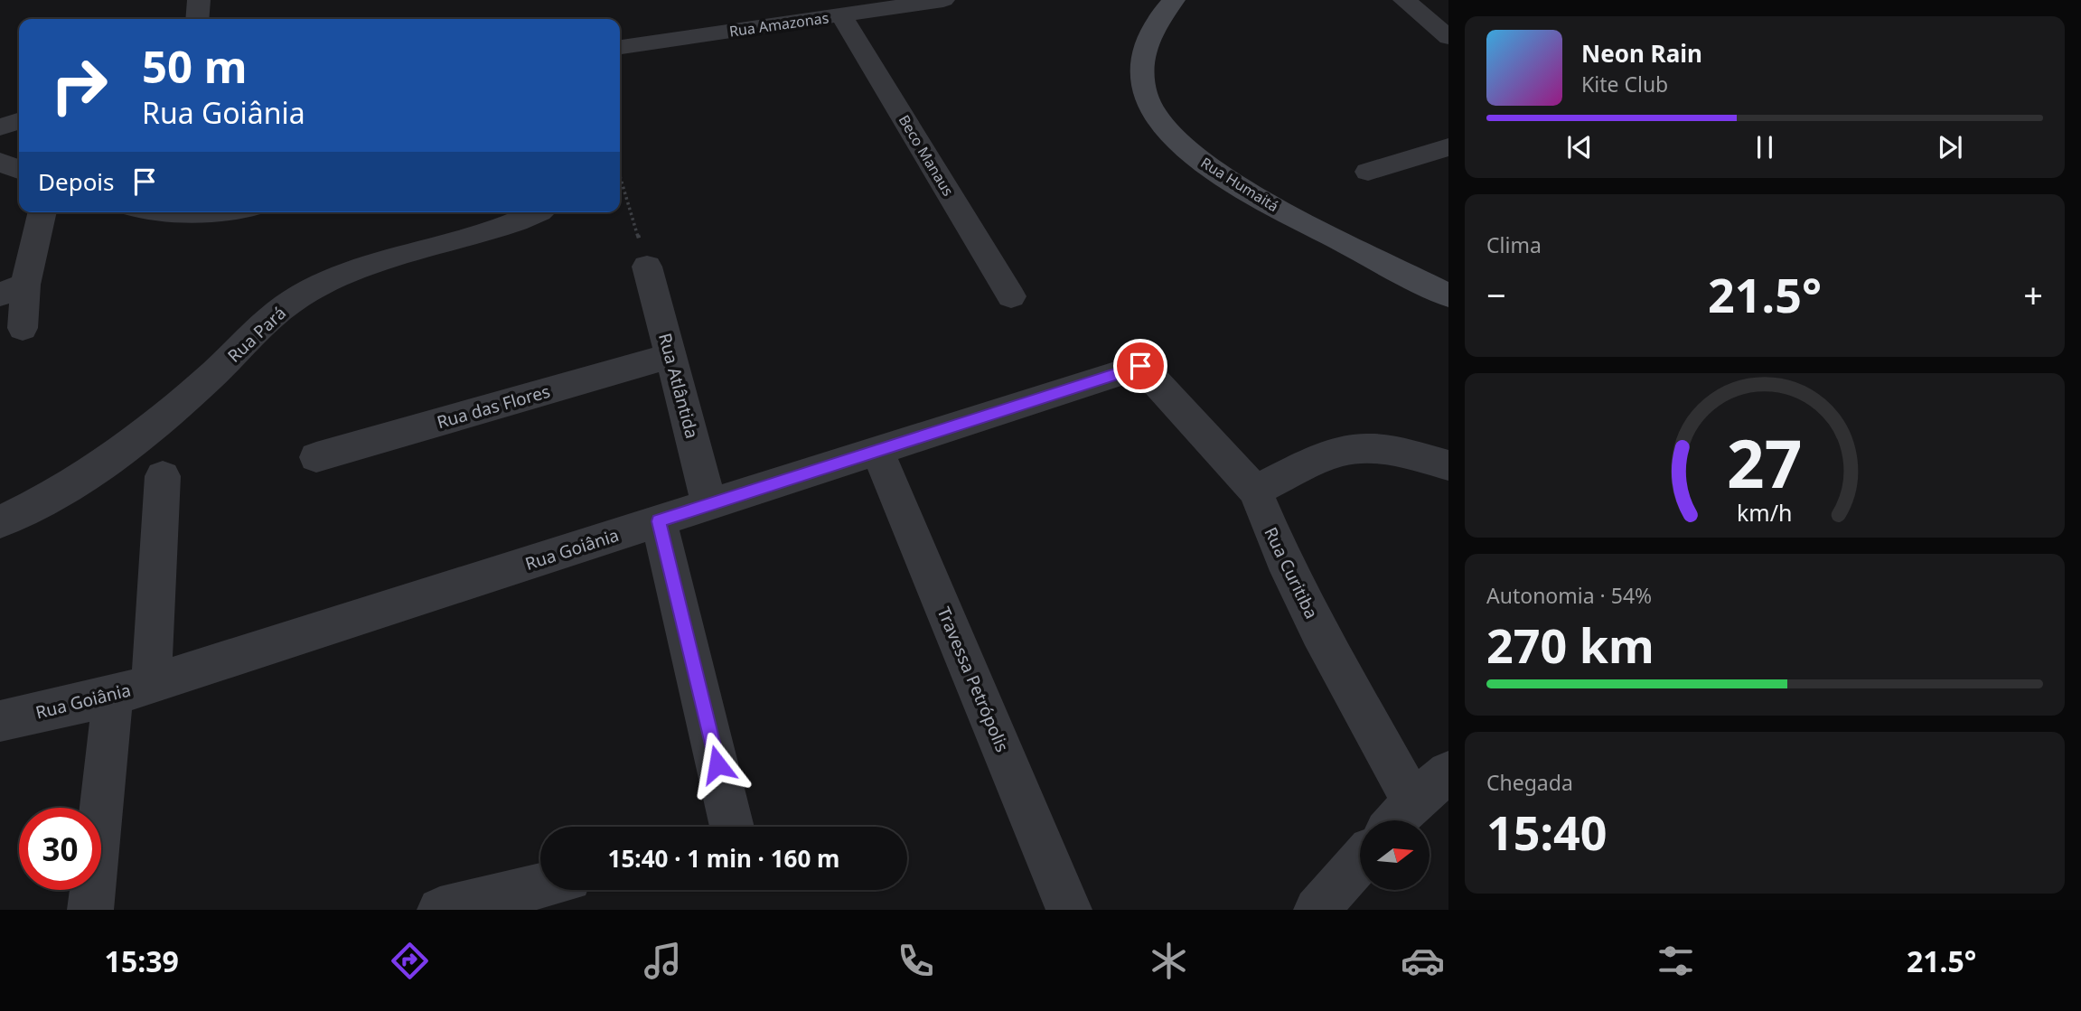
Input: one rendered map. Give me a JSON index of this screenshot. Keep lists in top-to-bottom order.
{
  "streets": {
    "street": [
      "Rua Amazonas",
      "Beco Manaus",
      "Rua Humaitá",
      "Rua Pará",
      "Rua Atlântida",
      "Rua das Flores",
      "Rua Goiânia",
      "Rua Curitiba",
      "Travessa Petrópolis"
    ]
  },
  "crossings": [
    ["Rua Amazonas", "Beco Manaus"],
    ["Rua Atlântida", "Rua das Flores"],
    ["Rua Atlântida", "Rua Goiânia"],
    ["Rua Goiânia", "Rua Curitiba"],
    ["Rua Goiânia", "Travessa Petrópolis"]
  ],
  "north": "right",
  "page": {
    "turn": ["50 m", "Rua Goiânia"],
    "song": ["Neon Rain", "Kite Club"],
    "then": "Depois",
    "tile": [
      "Clima",
      ["Autonomia · 54%", "270 km"],
      ["Chegada", "15:40"]
    ],
    "heat": ["−", "21.5°", "+"],
    "limit": "30",
    "trip": "15:40 · 1 min · 160 m",
    "tabs": ["15:39", "21.5°"],
    "gauge": ["27", "km/h"]
  }
}
